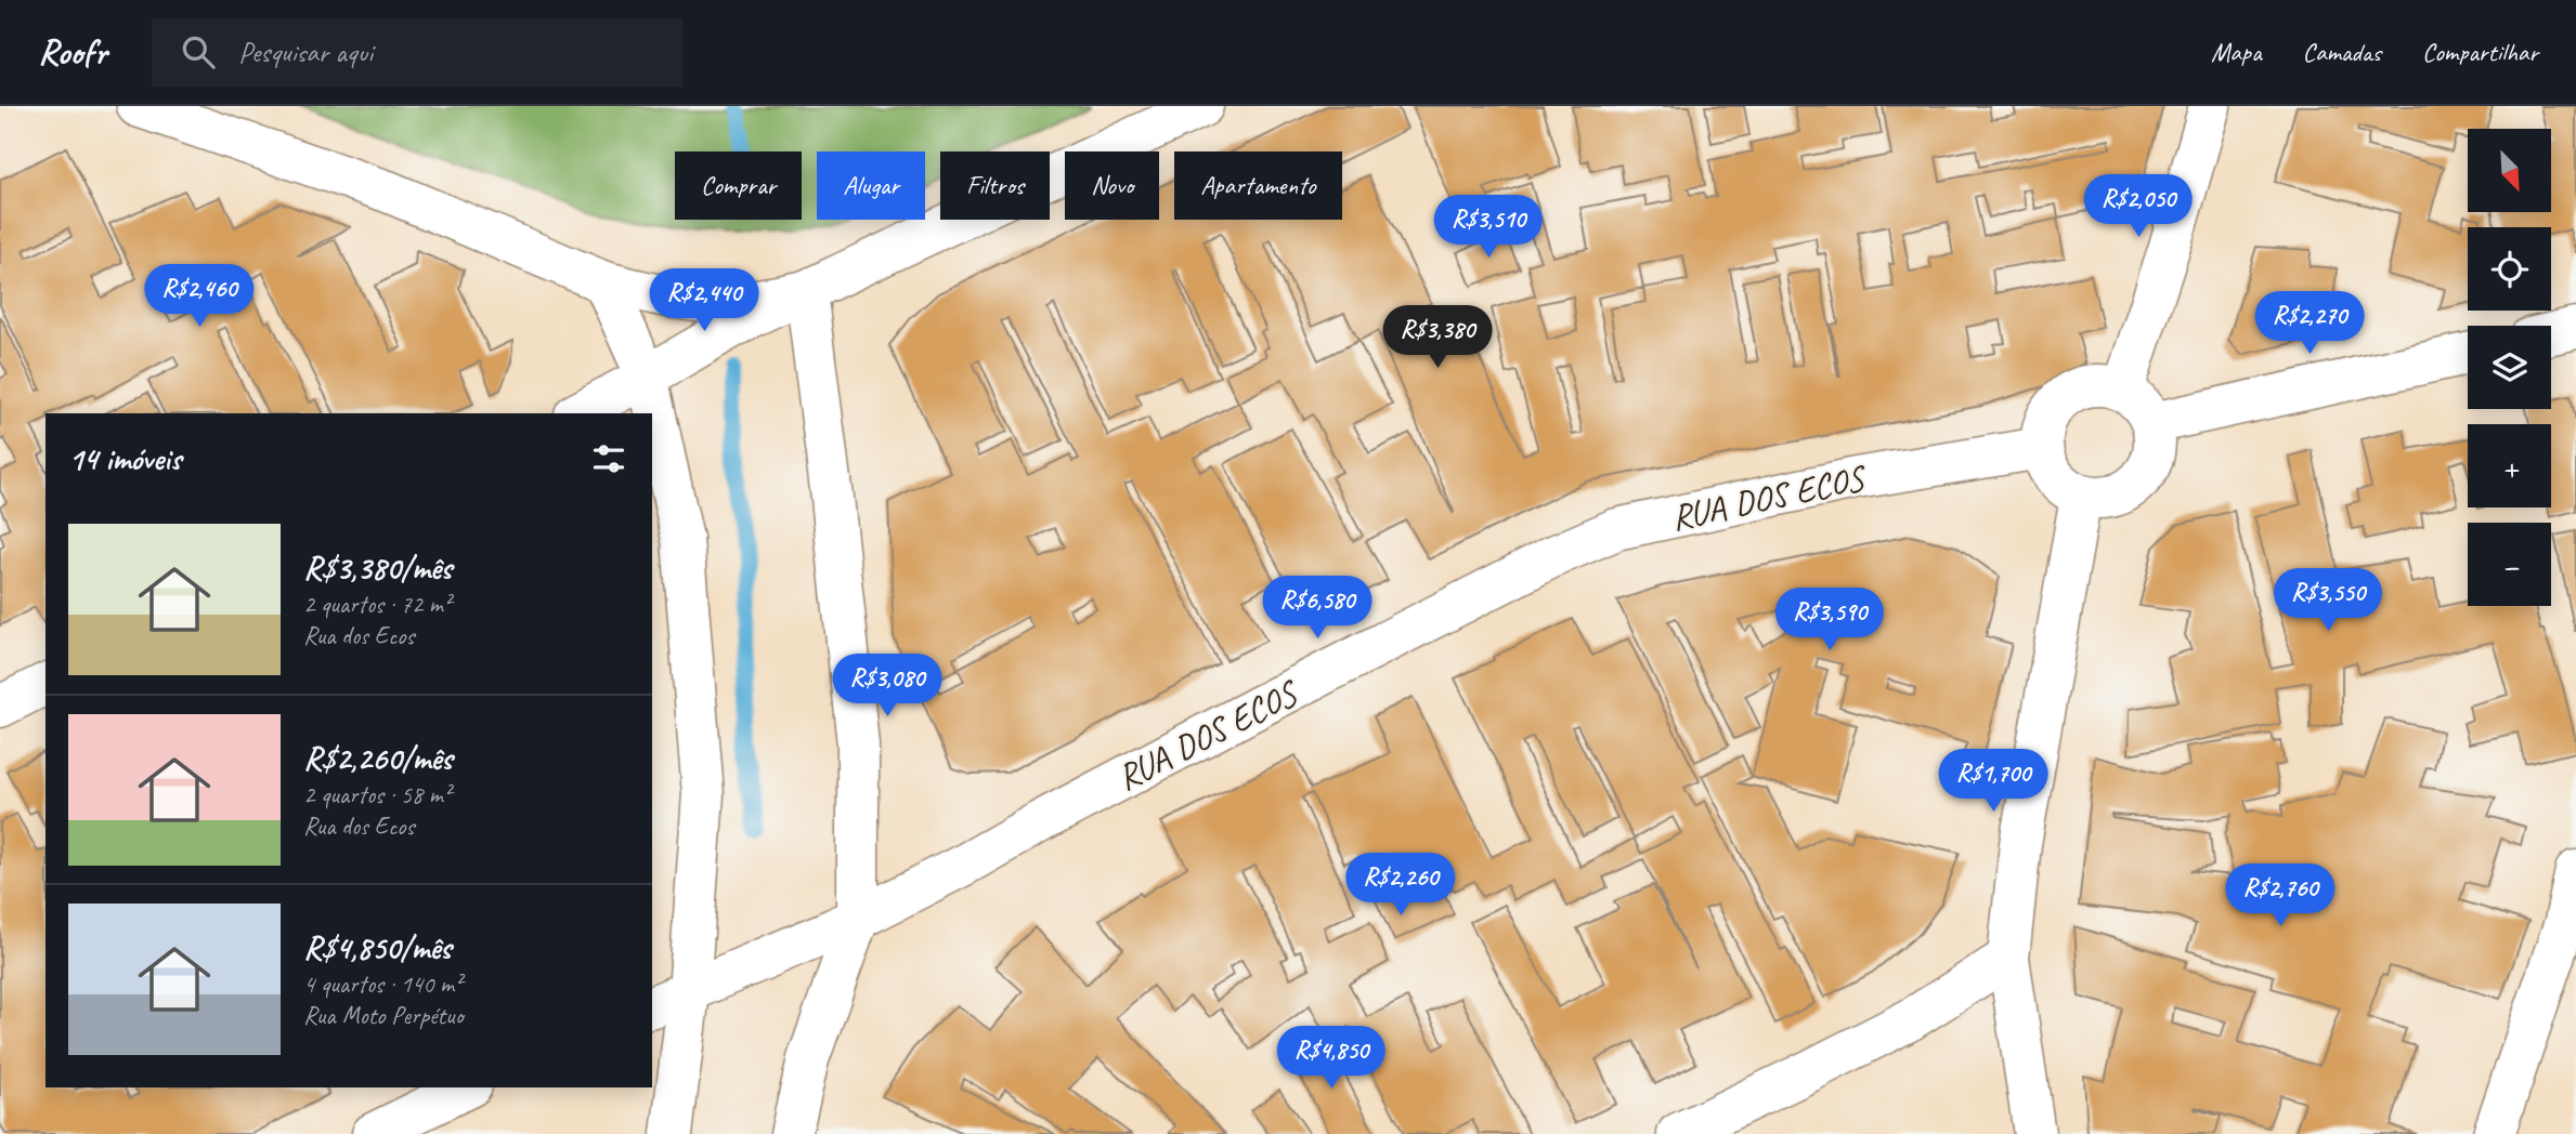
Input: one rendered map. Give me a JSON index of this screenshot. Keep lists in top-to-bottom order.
{
  "streets": {
    "street": ["RUA DOS ECOS"]
  },
  "north": "bottom right",
  "page": {
    "header": "Roofr",
    "search": "Pesquisar aqui",
    "nav": ["Mapa", "Camadas", "Compartilhar"],
    "map_buttons": ["+", "−"],
    "chip": [
      "Comprar",
      "Alugar",
      "Filtros",
      "Novo",
      "Apartamento"
    ],
    "price": [
      "R$2,050",
      "R$3,510",
      "R$2,460",
      "R$2,440",
      "R$2,270",
      "R$3,380",
      "R$3,550",
      "R$6,580",
      "R$3,590",
      "R$3,080",
      "R$1,700",
      "R$2,260",
      "R$2,760",
      "R$4,850"
    ],
    "heading": "14 imóveis",
    "list": [
      {
        "name": "R$3,380/mês",
        "note": "2 quartos · 72 m² · Rua dos Ecos"
      },
      {
        "name": "R$2,260/mês",
        "note": "2 quartos · 58 m² · Rua dos Ecos"
      },
      {
        "name": "R$4,850/mês",
        "note": "4 quartos · 140 m² · Rua Moto Perpétuo"
      }
    ]
  }
}
